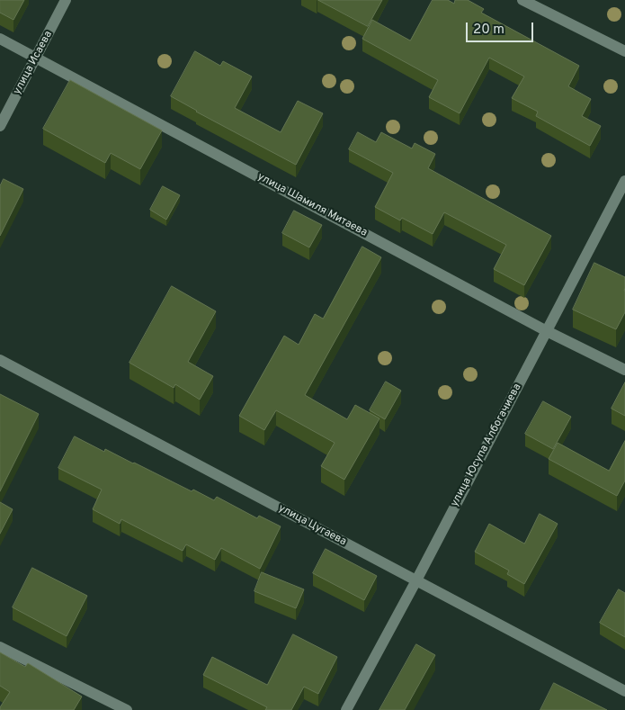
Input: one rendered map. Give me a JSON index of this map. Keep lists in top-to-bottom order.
{
  "streets": {
    "street": [
      "улица Исаева",
      "улица Шамиля Митаева",
      "улица Юсупа Албогачиева",
      "улица Цугаева"
    ]
  },
  "crossings": [
    ["улица Исаева", "улица Шамиля Митаева"],
    ["улица Шамиля Митаева", "улица Юсупа Албогачиева"],
    ["улица Юсупа Албогачиева", "улица Цугаева"]
  ],
  "scale_bar": "20 m"
}
